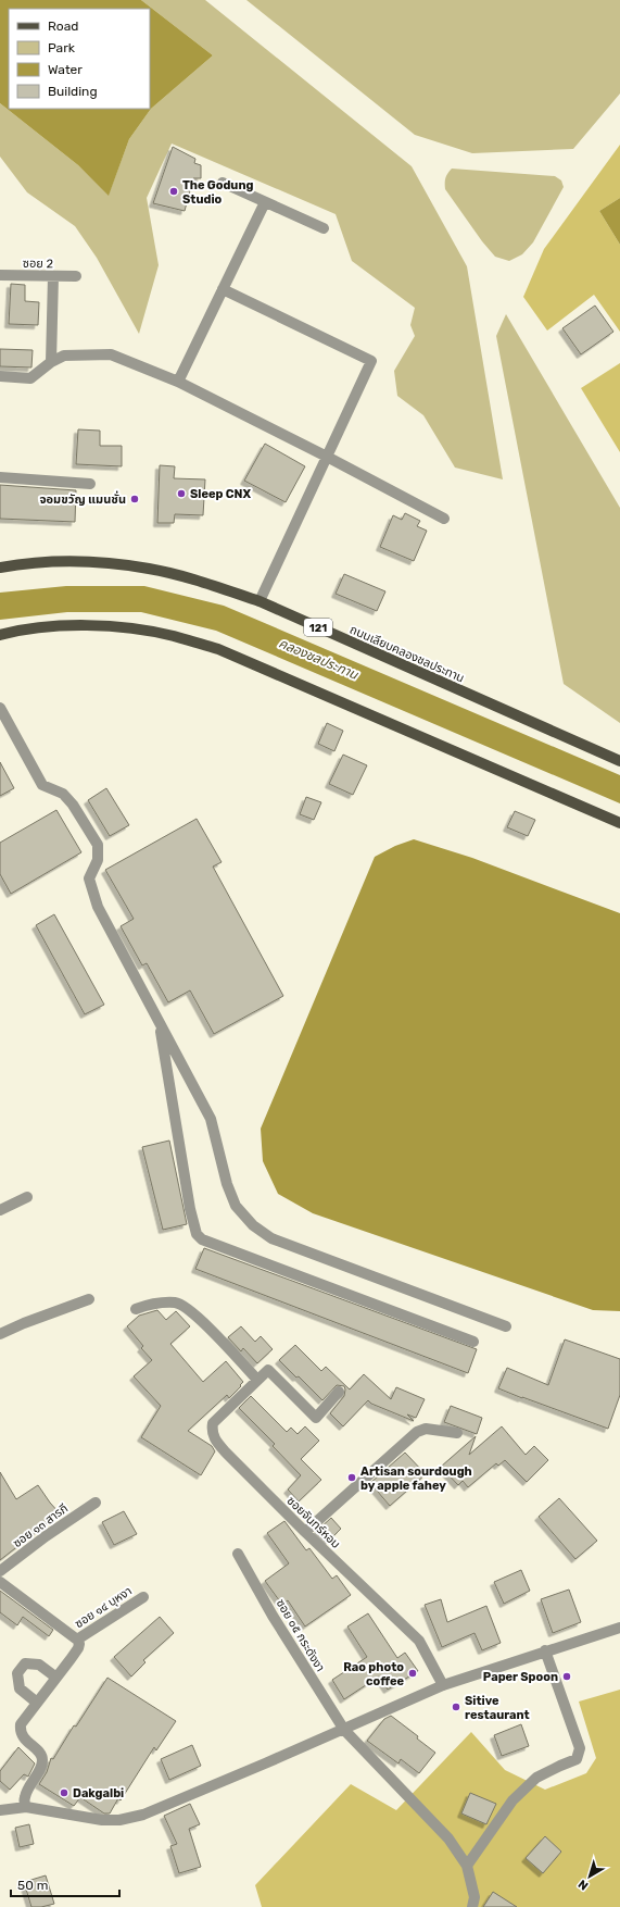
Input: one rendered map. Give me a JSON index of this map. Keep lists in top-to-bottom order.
{
  "streets": {
    "main road": ["121", "ถนนเลียบคลองชลประทาน"],
    "street": [
      "ซอย 2",
      "ซอยจันทร์หอม",
      "ซอย ๑๓ สารภี",
      "ซอย ๑๔ บุหงา",
      "ซอย ๐๕ กระดังงา"
    ]
  },
  "water": ["คลองชลประทาน"],
  "places": [
    "The Godung Studio",
    "Sleep CNX",
    "จอมขวัญ แมนชั่น",
    "Artisan sourdough by apple fahey",
    "Rao photo coffee",
    "Paper Spoon",
    "Sitive restaurant",
    "Dakgalbi"
  ],
  "legend": [
    "Road",
    "Park",
    "Water",
    "Building"
  ],
  "scale_bar": "50 m",
  "north": "bottom left"
}
